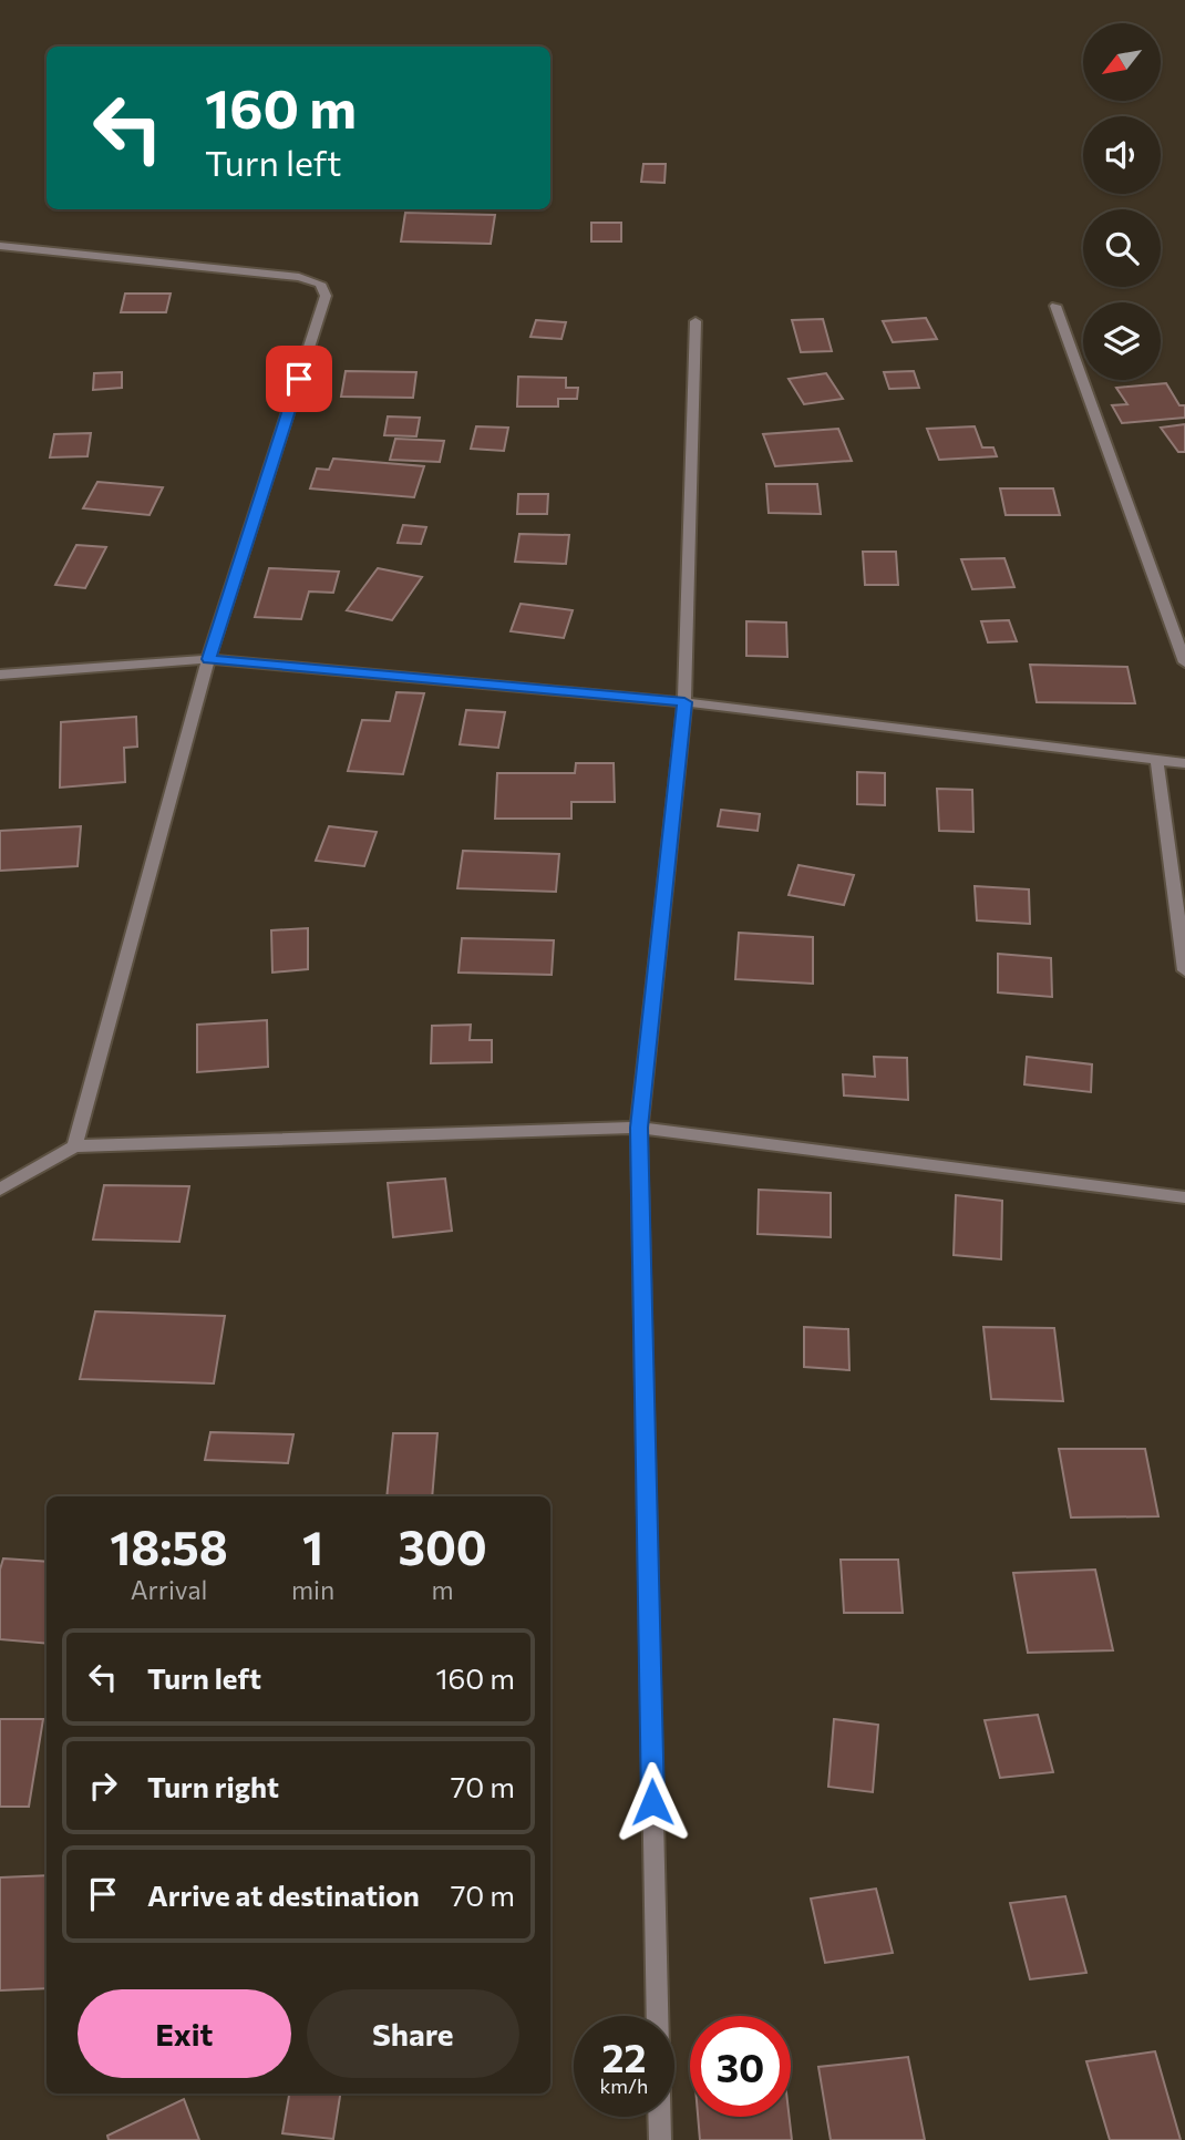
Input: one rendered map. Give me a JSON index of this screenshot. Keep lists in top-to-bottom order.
{
  "north": "bottom left",
  "page": {
    "turn": ["160 m", "Turn left"],
    "eta": [
      "18:58",
      "Arrival",
      "1",
      "min",
      "300",
      "m"
    ],
    "list": [
      {
        "name": "Turn left",
        "value": "160 m"
      },
      {
        "name": "Turn right",
        "value": "70 m"
      },
      {
        "name": "Arrive at destination",
        "value": "70 m"
      }
    ],
    "buttons": ["Exit", "Share"],
    "speed": "22 km/h",
    "limit": "30"
  }
}
